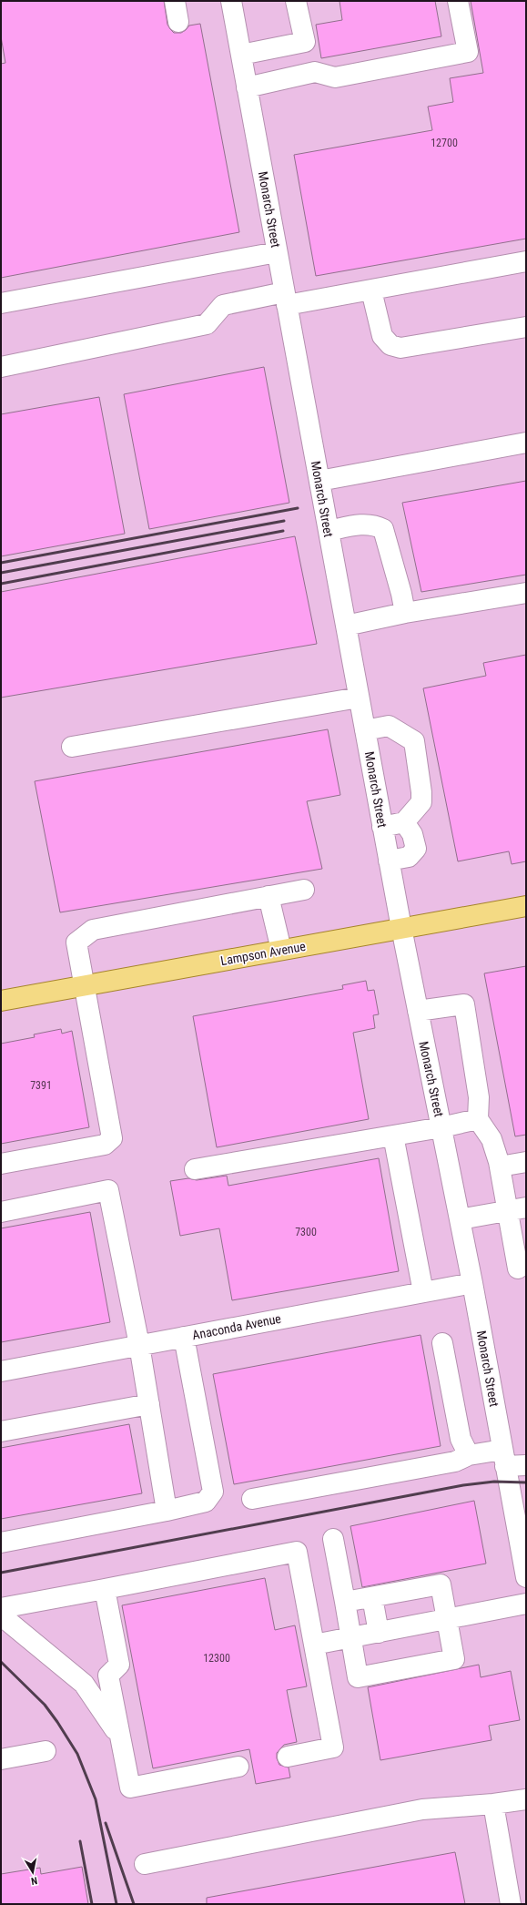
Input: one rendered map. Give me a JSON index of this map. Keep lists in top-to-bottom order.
{
  "streets": {
    "main road": ["Lampson Avenue"],
    "street": ["Monarch Street", "Anaconda Avenue"]
  },
  "crossings": [
    ["Monarch Street", "Lampson Avenue"],
    ["Monarch Street", "Anaconda Avenue"]
  ],
  "house_numbers": [
    "12700",
    "7391",
    "7300",
    "12300"
  ],
  "north": "bottom"
}
